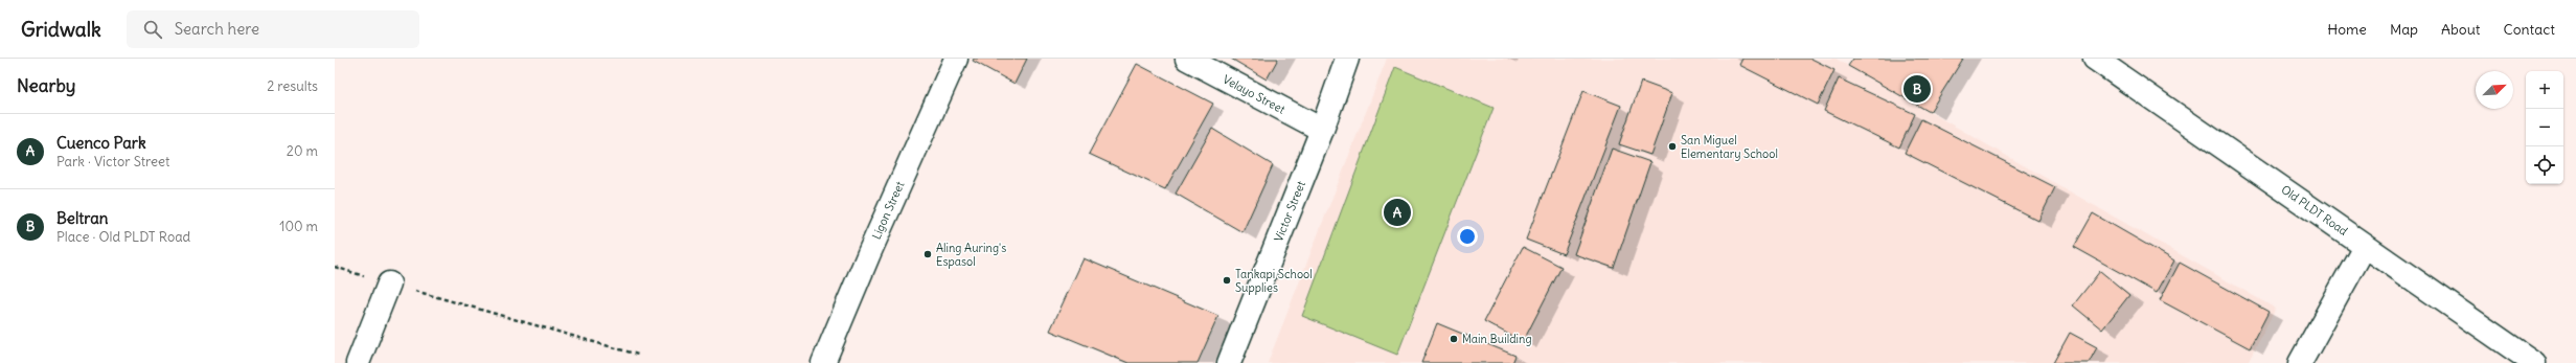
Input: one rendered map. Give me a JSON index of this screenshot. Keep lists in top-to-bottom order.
{
  "streets": {
    "street": [
      "Velayo Street",
      "Ligon Street",
      "Old PLDT Road",
      "Victor Street"
    ]
  },
  "crossings": [
    ["Velayo Street", "Victor Street"]
  ],
  "places": [
    "San Miguel Elementary School",
    "Aling Auring's Espasol",
    "Tankapi School Supplies",
    "Main Building"
  ],
  "north": "top right",
  "page": {
    "header": "Gridwalk",
    "search": "Search here",
    "nav": [
      "Home",
      "Map",
      "About",
      "Contact"
    ],
    "heading": ["Nearby", "2 results"],
    "map_buttons": ["+", "−"],
    "pins": ["B", "A"],
    "list": [
      {
        "mark": "A",
        "name": "Cuenco Park",
        "note": "Park · Victor Street",
        "value": "20 m"
      },
      {
        "mark": "B",
        "name": "Beltran",
        "note": "Place · Old PLDT Road",
        "value": "100 m"
      }
    ]
  }
}
